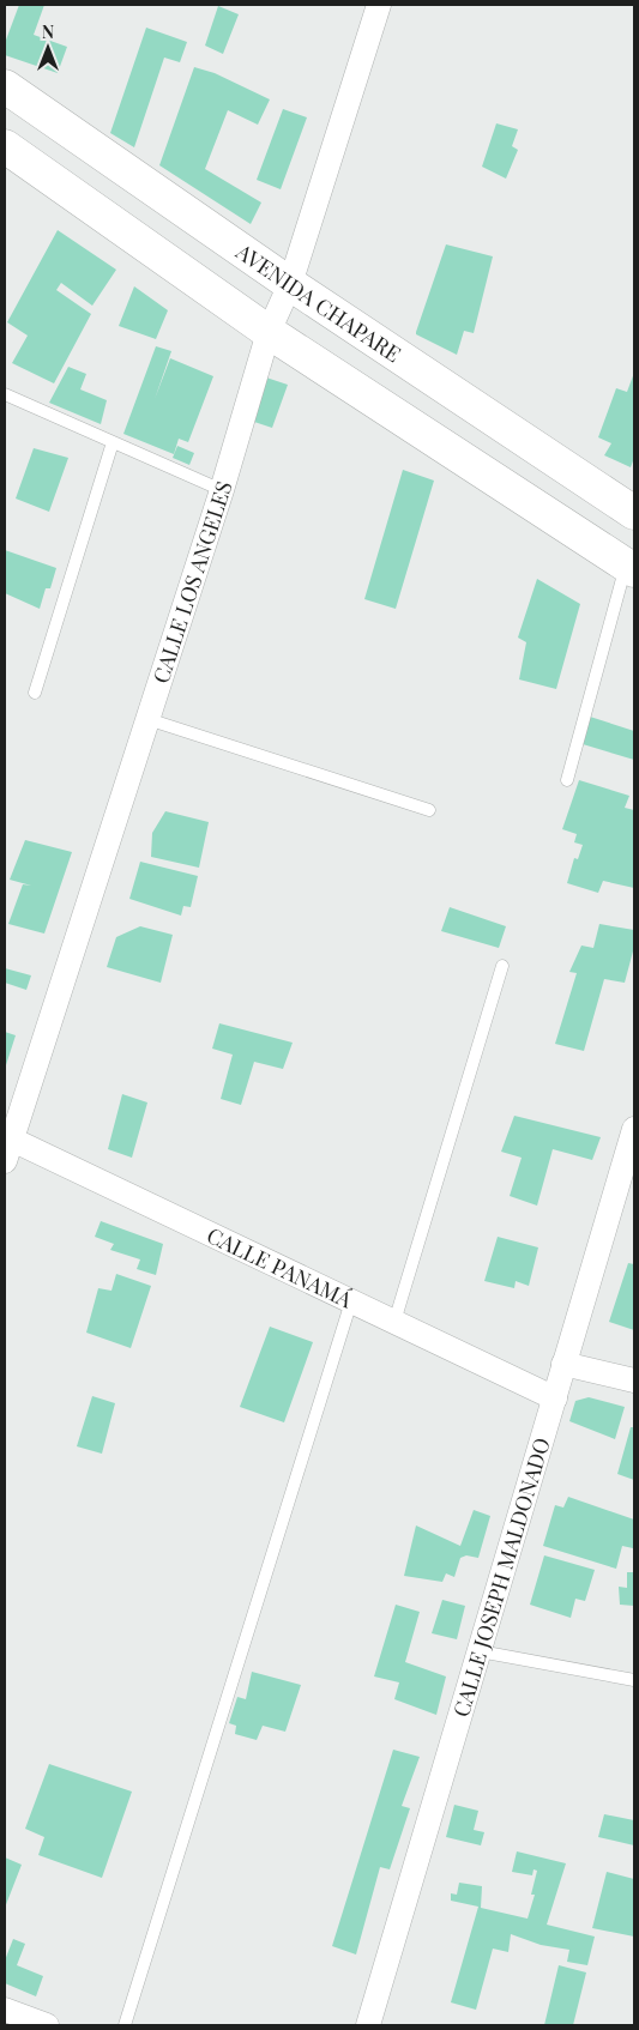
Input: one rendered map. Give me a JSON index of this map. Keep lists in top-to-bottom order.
{
  "streets": {
    "main road": ["AVENIDA CHAPARE"],
    "street": ["CALLE LOS ANGELES", "CALLE PANAMÁ", "CALLE JOSEPH MALDONADO"]
  },
  "crossings": [
    ["AVENIDA CHAPARE", "CALLE LOS ANGELES"],
    ["CALLE LOS ANGELES", "CALLE PANAMÁ"],
    ["CALLE PANAMÁ", "CALLE JOSEPH MALDONADO"]
  ],
  "north": "top"
}
